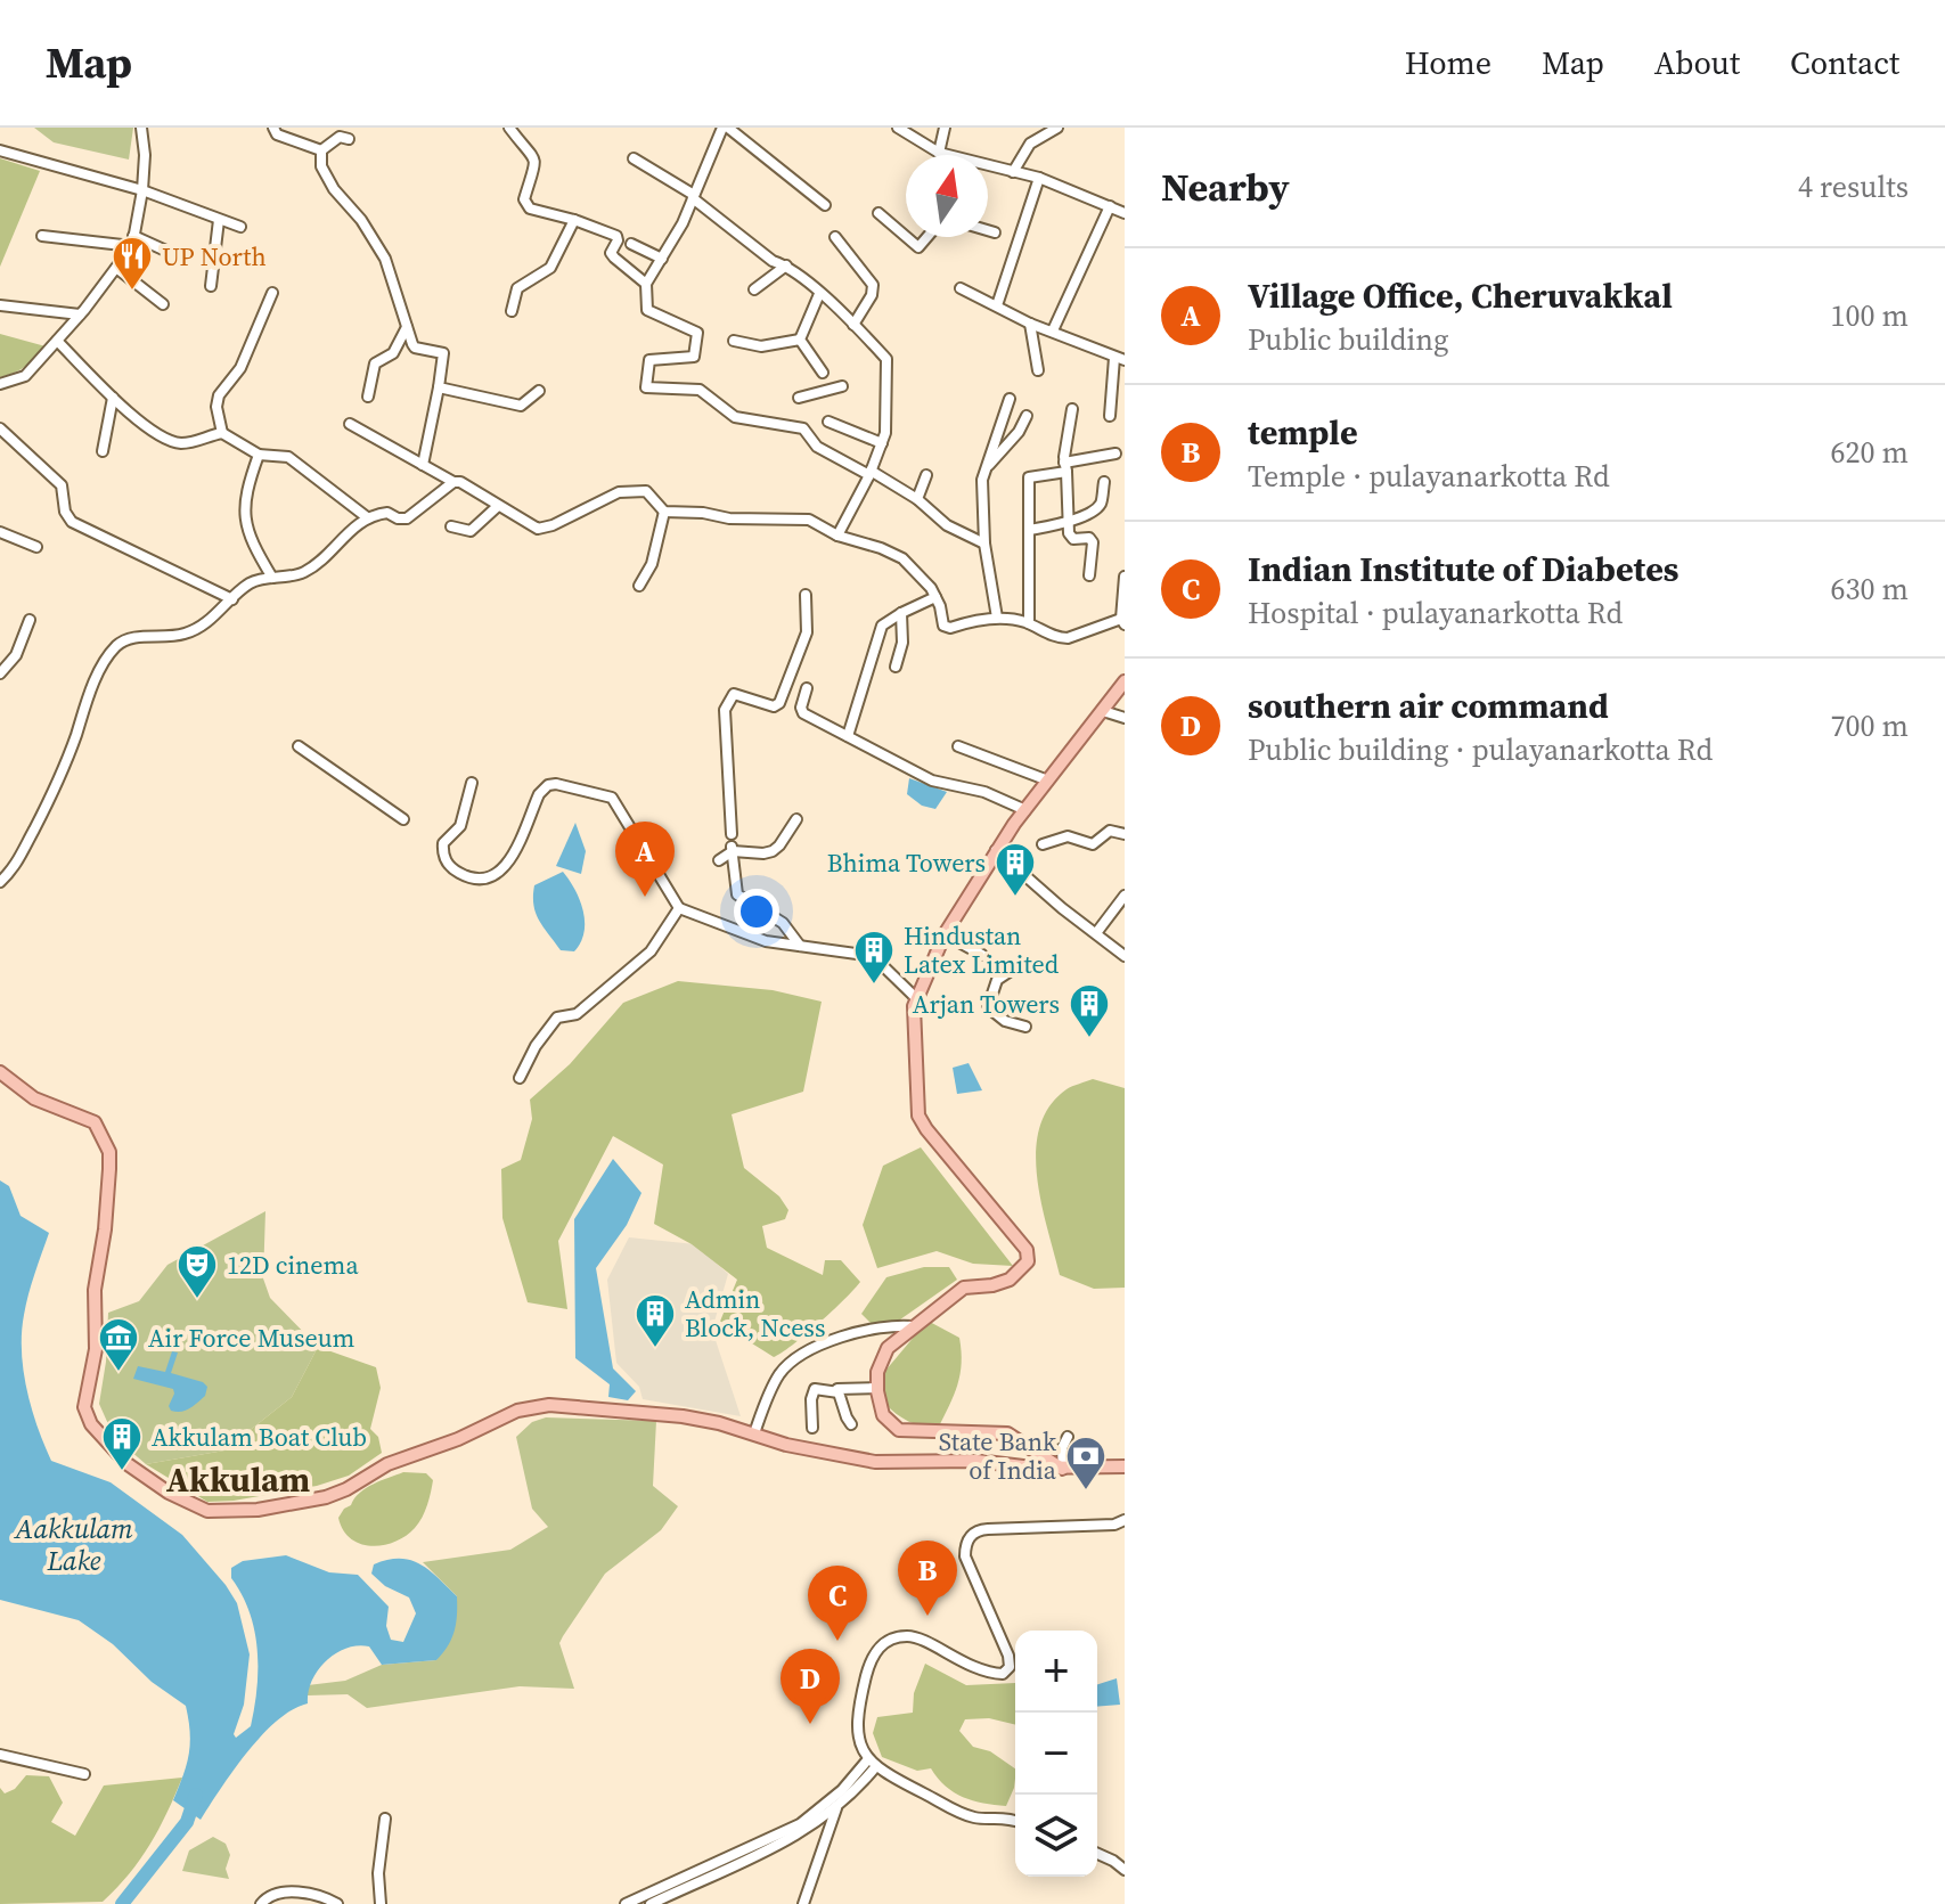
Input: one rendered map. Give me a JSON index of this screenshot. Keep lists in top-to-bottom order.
{
  "districts": ["Akkulam"],
  "water": ["Aakkulam Lake"],
  "places": {
    "restaurant": ["UP North"],
    "building": [
      "Bhima Towers",
      "Hindustan Latex Limited",
      "Arjan Towers",
      "Admin Block, Ncess",
      "Akkulam Boat Club"
    ],
    "theatre": ["12D cinema"],
    "museum": ["Air Force Museum"],
    "bank": ["State Bank of India"]
  },
  "north": "top",
  "page": {
    "header": "Map",
    "nav": [
      "Home",
      "Map",
      "About",
      "Contact"
    ],
    "heading": ["Nearby", "4 results"],
    "list": [
      {
        "mark": "A",
        "name": "Village Office, Cheruvakkal",
        "note": "Public building",
        "value": "100 m"
      },
      {
        "mark": "B",
        "name": "temple",
        "note": "Temple · pulayanarkotta Rd",
        "value": "620 m"
      },
      {
        "mark": "C",
        "name": "Indian Institute of Diabetes",
        "note": "Hospital · pulayanarkotta Rd",
        "value": "630 m"
      },
      {
        "mark": "D",
        "name": "southern air command",
        "note": "Public building · pulayanarkotta Rd",
        "value": "700 m"
      }
    ],
    "pins": [
      "A",
      "B",
      "C",
      "D"
    ],
    "map_buttons": ["+", "−"]
  }
}
